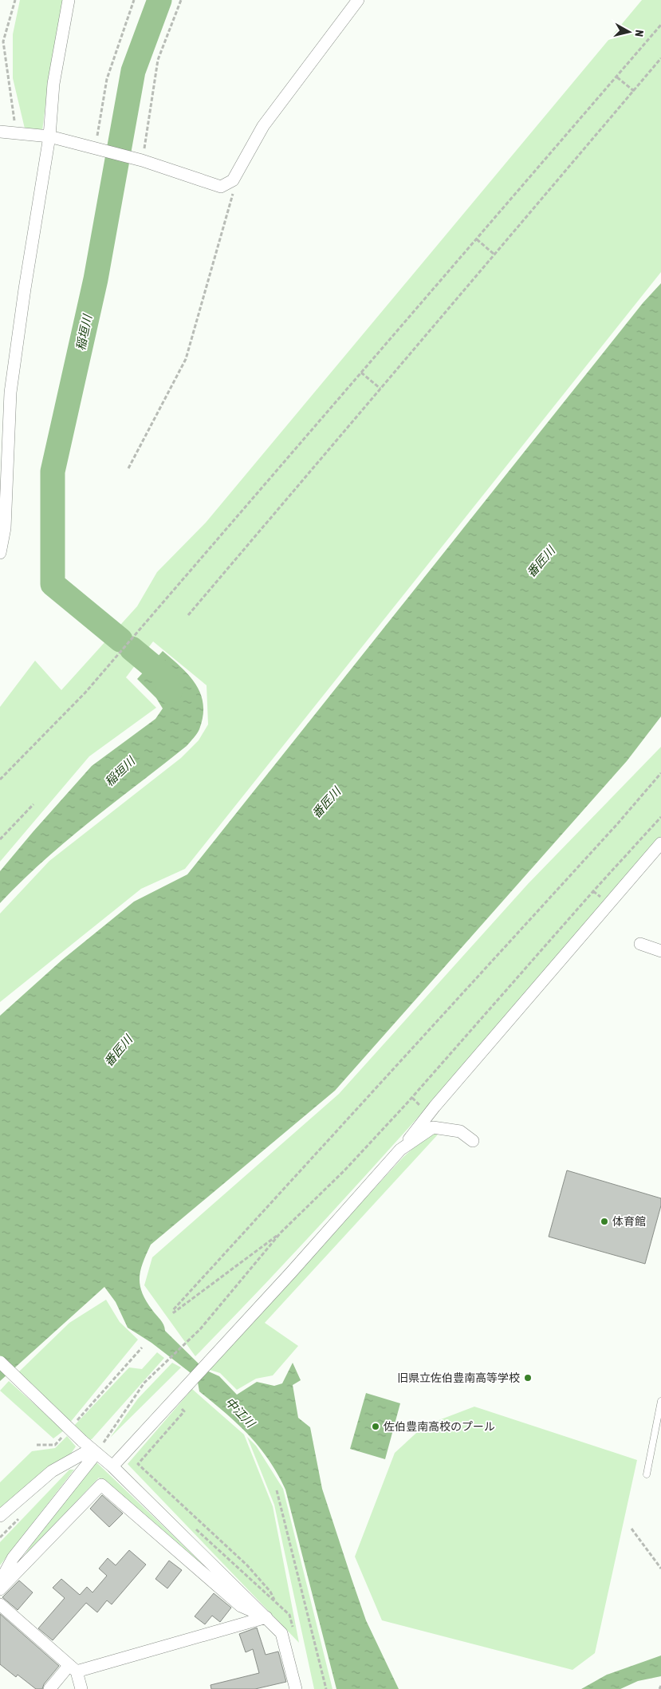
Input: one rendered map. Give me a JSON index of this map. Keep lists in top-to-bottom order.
{
  "water": ["稲垣川", "番匠川", "中江川"],
  "places": ["体育館", "旧県立佐伯豊南高等学校", "佐伯豊南高校のプール"],
  "north": "right"
}
